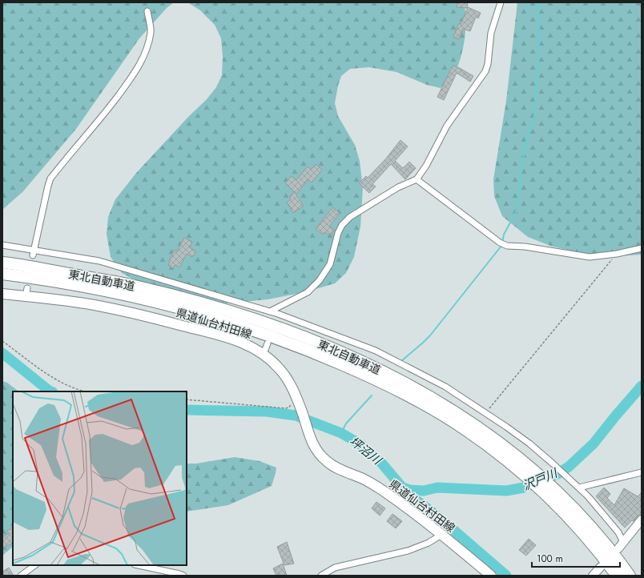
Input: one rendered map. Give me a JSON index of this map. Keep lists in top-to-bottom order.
{
  "streets": {
    "highway": ["東北自動車道"],
    "main road": ["県道仙台村田線"]
  },
  "water": ["坪沼川", "沢戸川"],
  "scale_bar": "100 m"
}
